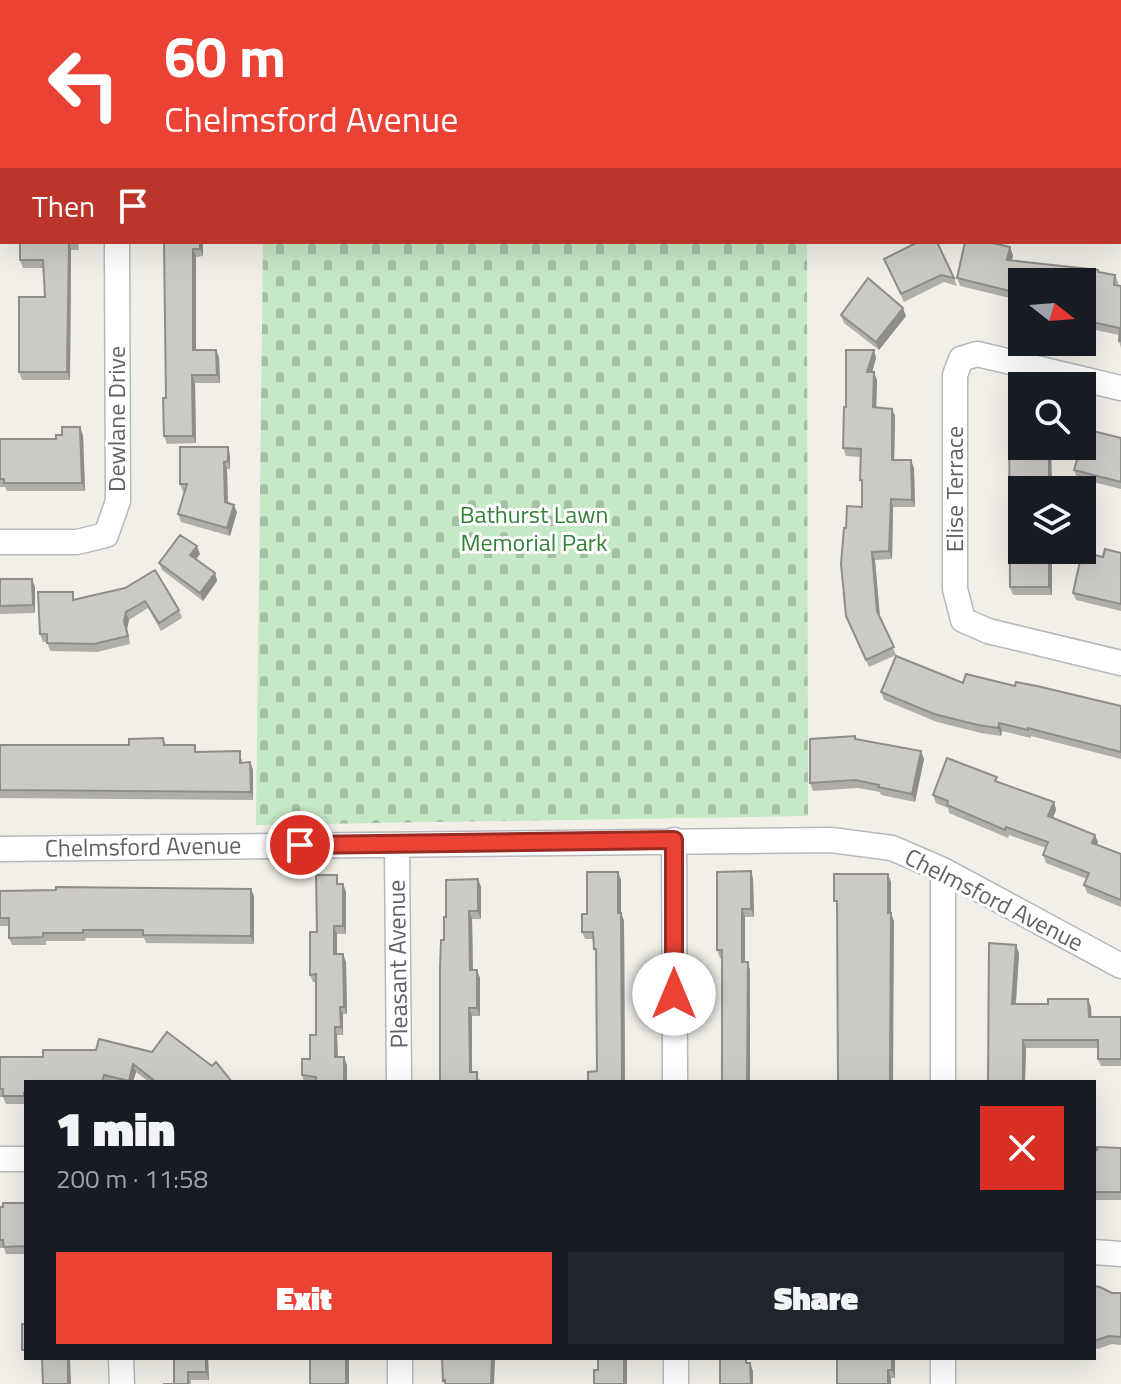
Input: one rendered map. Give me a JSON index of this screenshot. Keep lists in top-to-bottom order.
{
  "streets": {
    "street": [
      "Dewlane Drive",
      "Elise Terrace",
      "Chelmsford Avenue",
      "Pleasant Avenue"
    ]
  },
  "crossings": [
    ["Chelmsford Avenue", "Pleasant Avenue"]
  ],
  "parks": ["Bathurst Lawn Memorial Park"],
  "north": "right",
  "page": {
    "turn": ["60 m", "Chelmsford Avenue"],
    "then": "Then",
    "heading": ["1 min", "200 m · 11:58"],
    "buttons": ["Exit", "Share"]
  }
}
